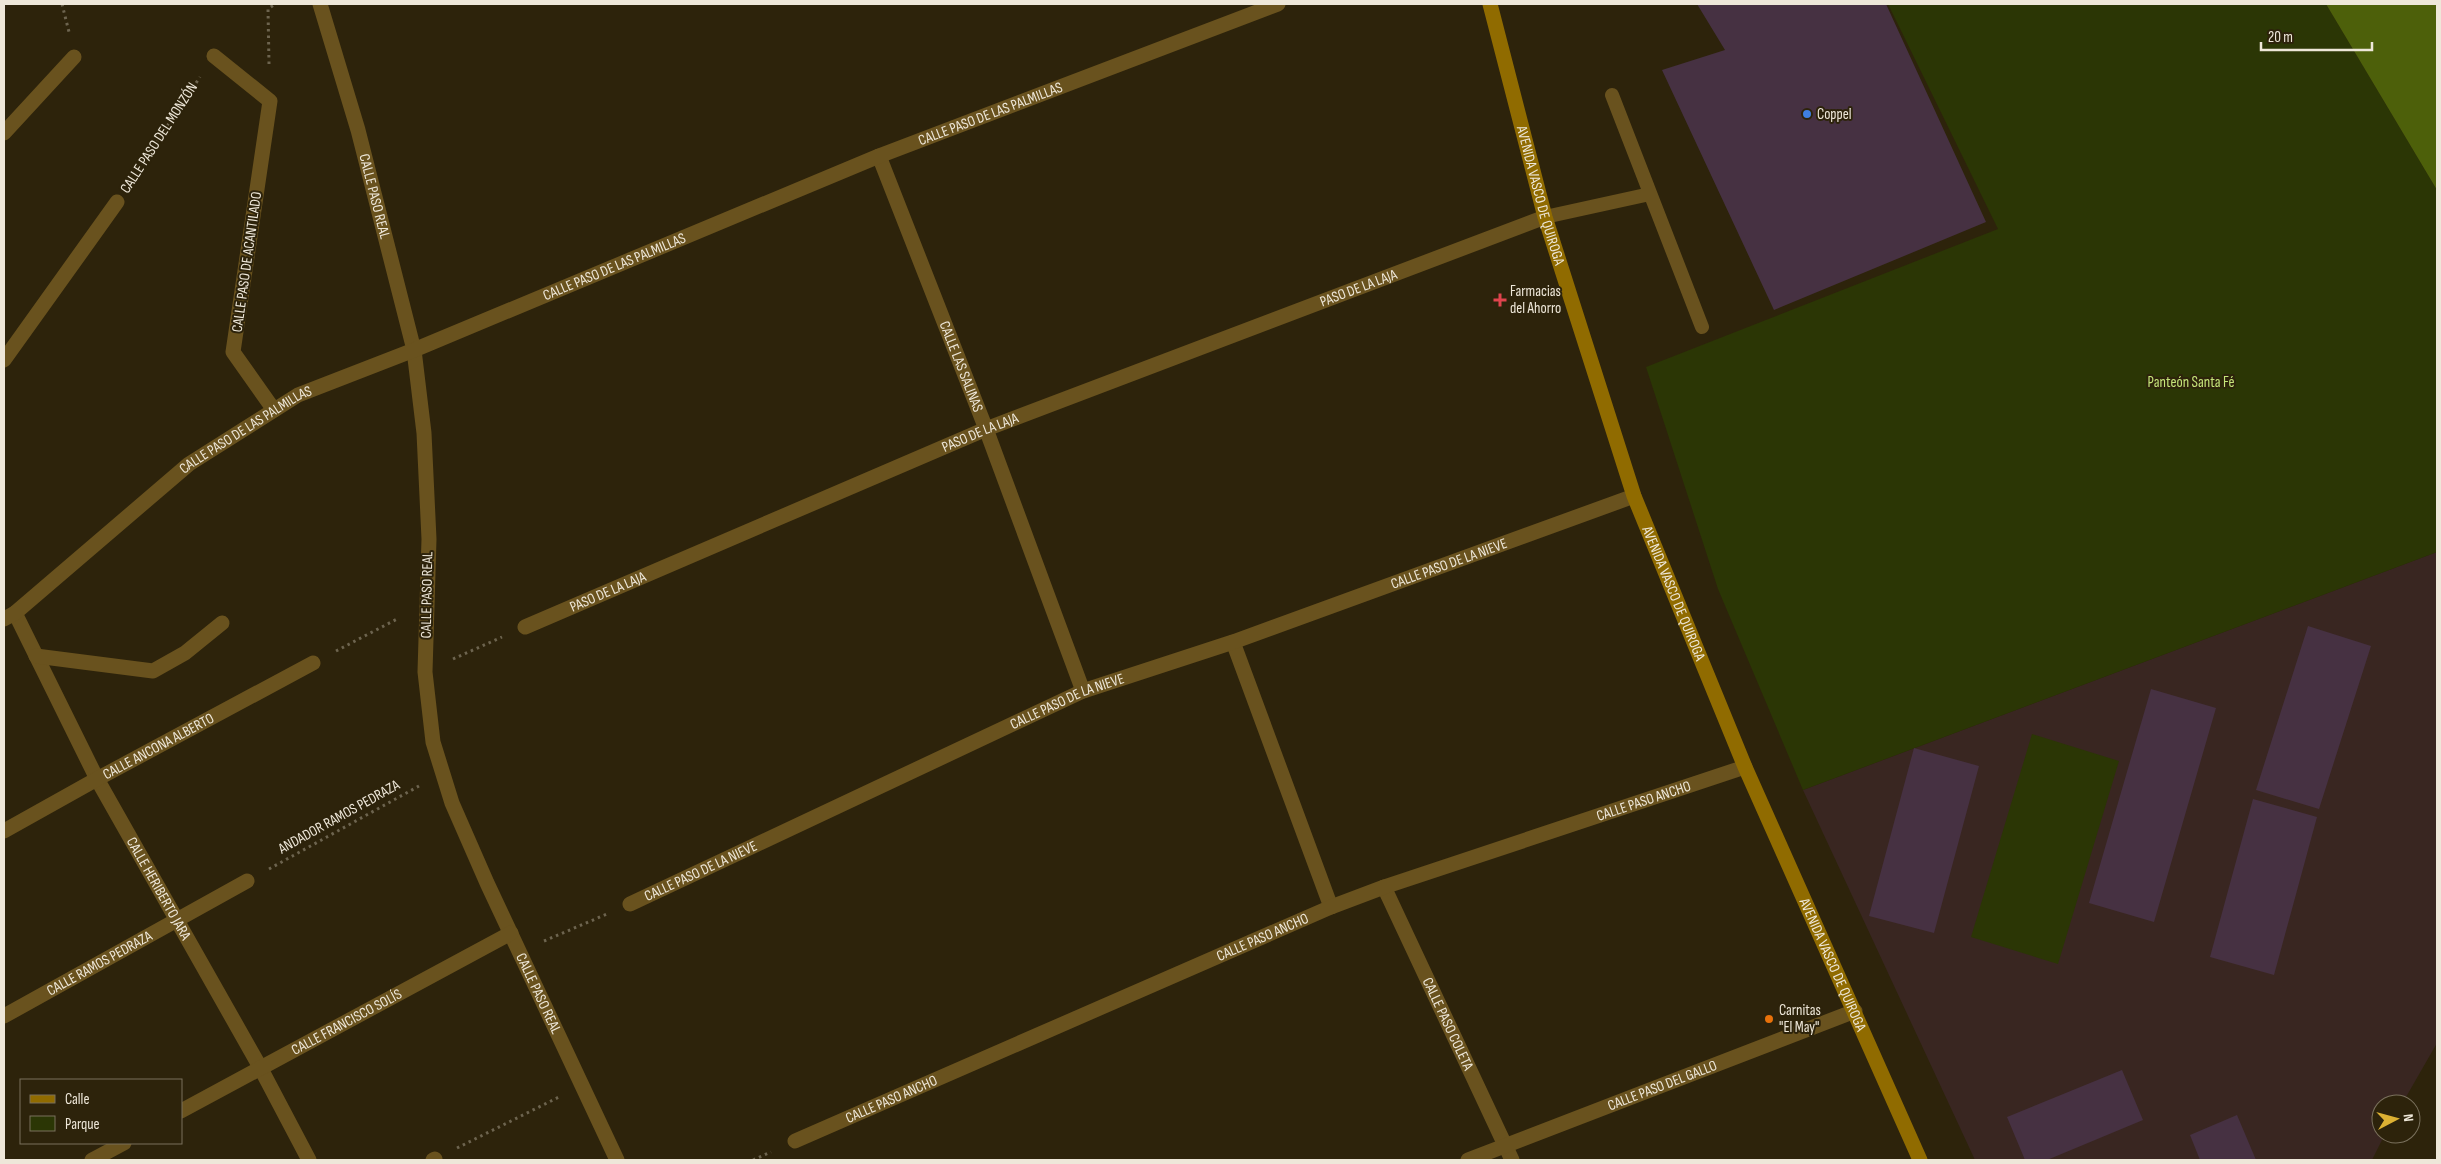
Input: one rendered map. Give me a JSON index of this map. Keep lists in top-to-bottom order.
{
  "streets": {
    "main road": ["AVENIDA VASCO DE QUIROGA"],
    "street": [
      "CALLE PASO DE LAS PALMILLAS",
      "CALLE PASO DEL MONZÓN",
      "CALLE PASO REAL",
      "CALLE PASO DE ACANTILADO",
      "PASO DE LA LAJA",
      "CALLE LAS SALINAS",
      "CALLE PASO DE LA NIEVE",
      "CALLE ANCONA ALBERTO",
      "CALLE PASO ANCHO",
      "CALLE HERIBERTO JARA",
      "CALLE RAMOS PEDRAZA",
      "CALLE FRANCISCO SOLÍS",
      "CALLE PASO COLETA",
      "CALLE PASO DEL GALLO"
    ],
    "path": ["ANDADOR RAMOS PEDRAZA"]
  },
  "crossings": [
    ["CALLE PASO DE LAS PALMILLAS", "CALLE PASO REAL"],
    ["CALLE PASO DE LAS PALMILLAS", "CALLE PASO DE ACANTILADO"],
    ["CALLE PASO DE LAS PALMILLAS", "CALLE LAS SALINAS"],
    ["CALLE PASO DE LAS PALMILLAS", "CALLE HERIBERTO JARA"],
    ["AVENIDA VASCO DE QUIROGA", "PASO DE LA LAJA"],
    ["AVENIDA VASCO DE QUIROGA", "CALLE PASO DE LA NIEVE"],
    ["AVENIDA VASCO DE QUIROGA", "CALLE PASO ANCHO"],
    ["AVENIDA VASCO DE QUIROGA", "CALLE PASO DEL GALLO"],
    ["CALLE PASO REAL", "CALLE PASO DE LA NIEVE"],
    ["CALLE PASO REAL", "ANDADOR RAMOS PEDRAZA"],
    ["CALLE PASO REAL", "CALLE FRANCISCO SOLÍS"],
    ["PASO DE LA LAJA", "CALLE LAS SALINAS"],
    ["CALLE LAS SALINAS", "CALLE PASO DE LA NIEVE"],
    ["CALLE ANCONA ALBERTO", "CALLE HERIBERTO JARA"],
    ["CALLE PASO ANCHO", "CALLE PASO COLETA"],
    ["ANDADOR RAMOS PEDRAZA", "CALLE RAMOS PEDRAZA"],
    ["CALLE HERIBERTO JARA", "CALLE RAMOS PEDRAZA"],
    ["CALLE HERIBERTO JARA", "CALLE FRANCISCO SOLÍS"],
    ["CALLE PASO COLETA", "CALLE PASO DEL GALLO"]
  ],
  "parks": ["Panteón Santa Fé"],
  "places": {
    "other": ["Coppel", "Carnitas \"El May\""],
    "health": ["Farmacias del Ahorro"]
  },
  "legend": ["Calle", "Parque"],
  "scale_bar": "20 m",
  "north": "right"
}
